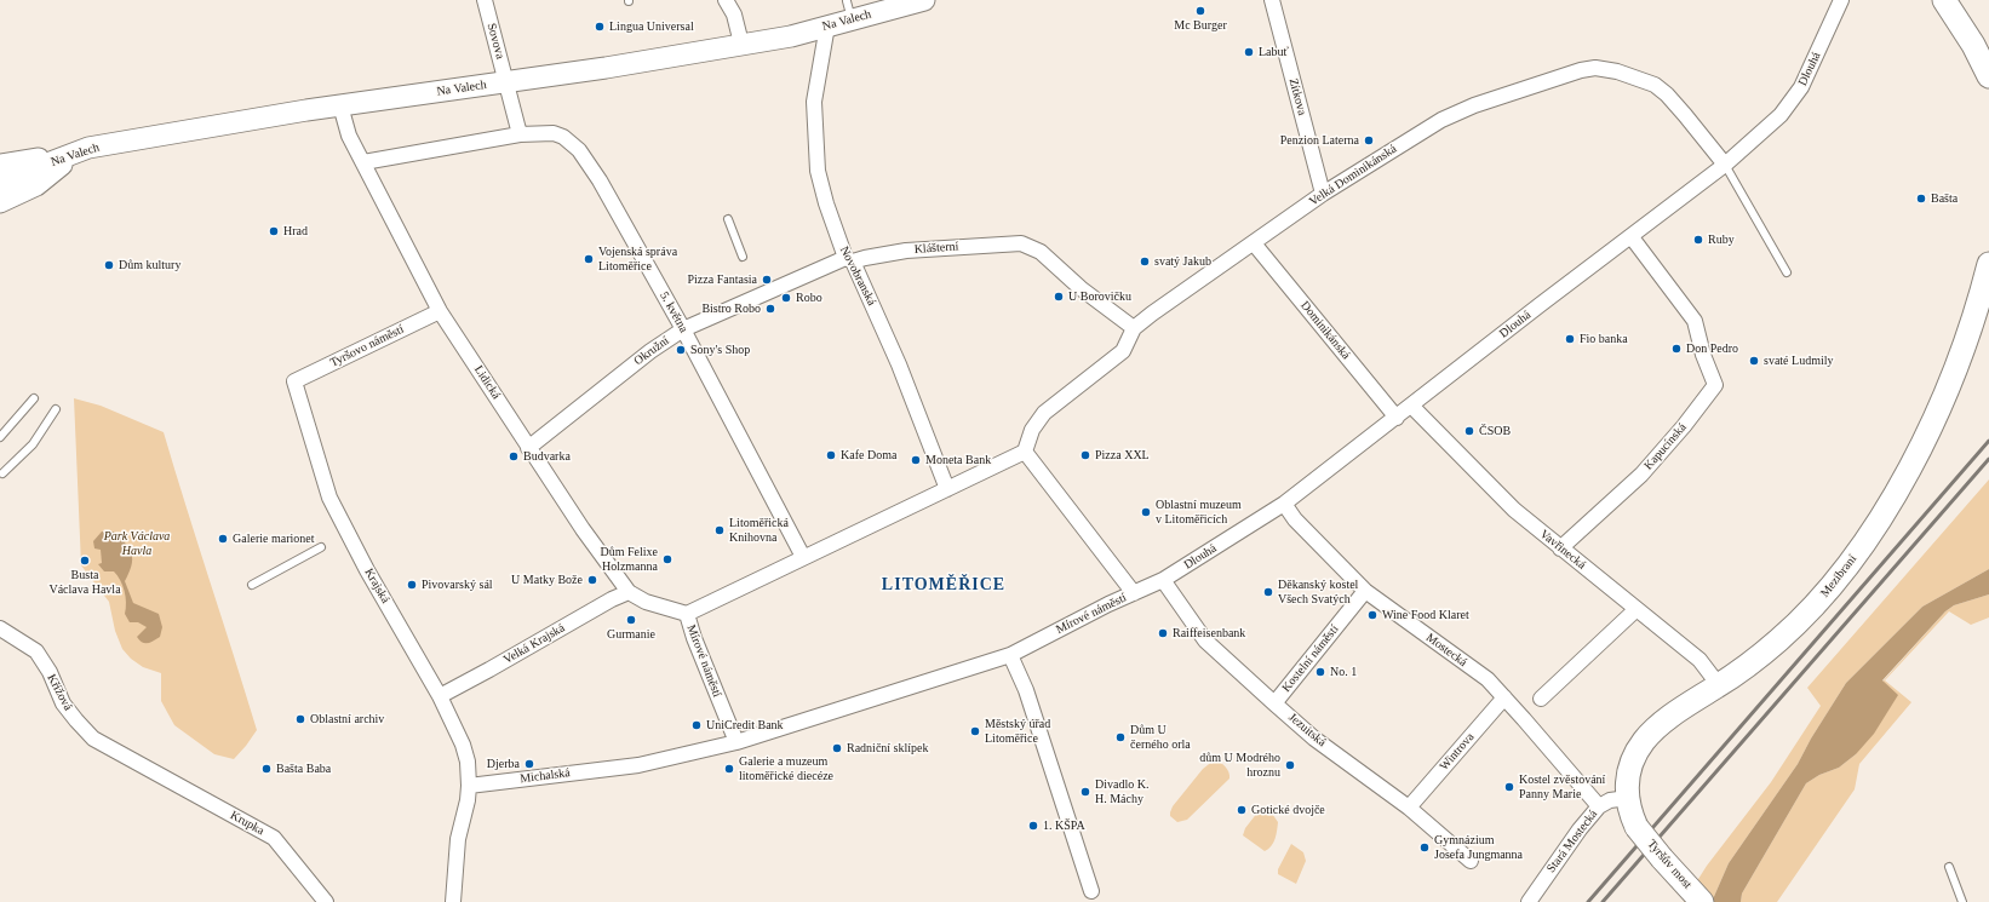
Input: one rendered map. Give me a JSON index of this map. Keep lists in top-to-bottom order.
{
  "streets": {
    "main road": ["Na Valech", "Mezibraní", "Tyršův most"],
    "street": [
      "Sovova",
      "Dlouhá",
      "Zítkova",
      "Velká Dominikánská",
      "Klášterní",
      "Novobranská",
      "5. května",
      "Dominikánská",
      "Tyršovo náměstí",
      "Okružní",
      "Lidická",
      "Kapucínská",
      "Vavřinecká",
      "Krajská",
      "Mírové náměstí",
      "Velká Krajská",
      "Mostecká",
      "Kostelní náměstí",
      "Křížová",
      "Jezuitská",
      "Wintrova",
      "Michalská",
      "Krupka",
      "Stará Mostecká"
    ]
  },
  "crossings": [
    ["Na Valech", "Sovova"],
    ["Na Valech", "Novobranská"],
    ["Na Valech", "Lidická"],
    ["Dlouhá", "Velká Dominikánská"],
    ["Dlouhá", "Dominikánská"],
    ["Dlouhá", "Kapucínská"],
    ["Dlouhá", "Vavřinecká"],
    ["Dlouhá", "Mírové náměstí"],
    ["Dlouhá", "Mostecká"],
    ["Dlouhá", "Jezuitská"],
    ["Zítkova", "Velká Dominikánská"],
    ["Velká Dominikánská", "Klášterní"],
    ["Velká Dominikánská", "Dominikánská"],
    ["Velká Dominikánská", "Mírové náměstí"],
    ["Klášterní", "Novobranská"],
    ["Klášterní", "Okružní"],
    ["Novobranská", "Okružní"],
    ["Novobranská", "Mírové náměstí"],
    ["5. května", "Okružní"],
    ["5. května", "Lidická"],
    ["5. května", "Mírové náměstí"],
    ["Tyršovo náměstí", "Lidická"],
    ["Tyršovo náměstí", "Krajská"],
    ["Okružní", "Lidická"],
    ["Lidická", "Mírové náměstí"],
    ["Lidická", "Velká Krajská"],
    ["Kapucínská", "Vavřinecká"],
    ["Vavřinecká", "Mezibraní"],
    ["Mezibraní", "Stará Mostecká"],
    ["Mezibraní", "Tyršův most"],
    ["Krajská", "Velká Krajská"],
    ["Krajská", "Michalská"],
    ["Mírové náměstí", "Michalská"],
    ["Mostecká", "Kostelní náměstí"],
    ["Mostecká", "Wintrova"],
    ["Mostecká", "Stará Mostecká"],
    ["Kostelní náměstí", "Jezuitská"],
    ["Křížová", "Krupka"],
    ["Jezuitská", "Wintrova"]
  ],
  "districts": ["LITOMĚŘICE"],
  "parks": ["Park Václava Havla"],
  "places": [
    "Mc Burger",
    "Lingua Universal",
    "Labuť",
    "Penzion Laterna",
    "Bašta",
    "Hrad",
    "Ruby",
    "Vojenská správa Litoměřice",
    "svatý Jakub",
    "Dům kultury",
    "Pizza Fantasia",
    "U Borovičku",
    "Robo",
    "Bistro Robo",
    "Fio banka",
    "Don Pedro",
    "Sony's Shop",
    "svaté Ludmily",
    "ČSOB",
    "Kafe Doma",
    "Pizza XXL",
    "Budvarka",
    "Moneta Bank",
    "Oblastní muzeum v Litoměřicích",
    "Litoměřická Knihovna",
    "Galerie marionet",
    "Dům Felixe Holzmanna",
    "Busta Václava Havla",
    "U Matky Bože",
    "Pivovarský sál",
    "Děkanský kostel Všech Svatých",
    "Wine Food Klaret",
    "Gurmanie",
    "Raiffeisenbank",
    "No. 1",
    "Oblastní archiv",
    "UniCredit Bank",
    "Městský úřad Litoměřice",
    "Dům U černého orla",
    "Radniční sklípek",
    "Djerba",
    "dům U Modrého hroznu",
    "Bašta Baba",
    "Galerie a muzeum litoměřické diecéze",
    "Kostel zvěstování Panny Marie",
    "Divadlo K. H. Máchy",
    "Gotické dvojče",
    "1. KŠPA",
    "Gymnázium Josefa Jungmanna"
  ]
}
